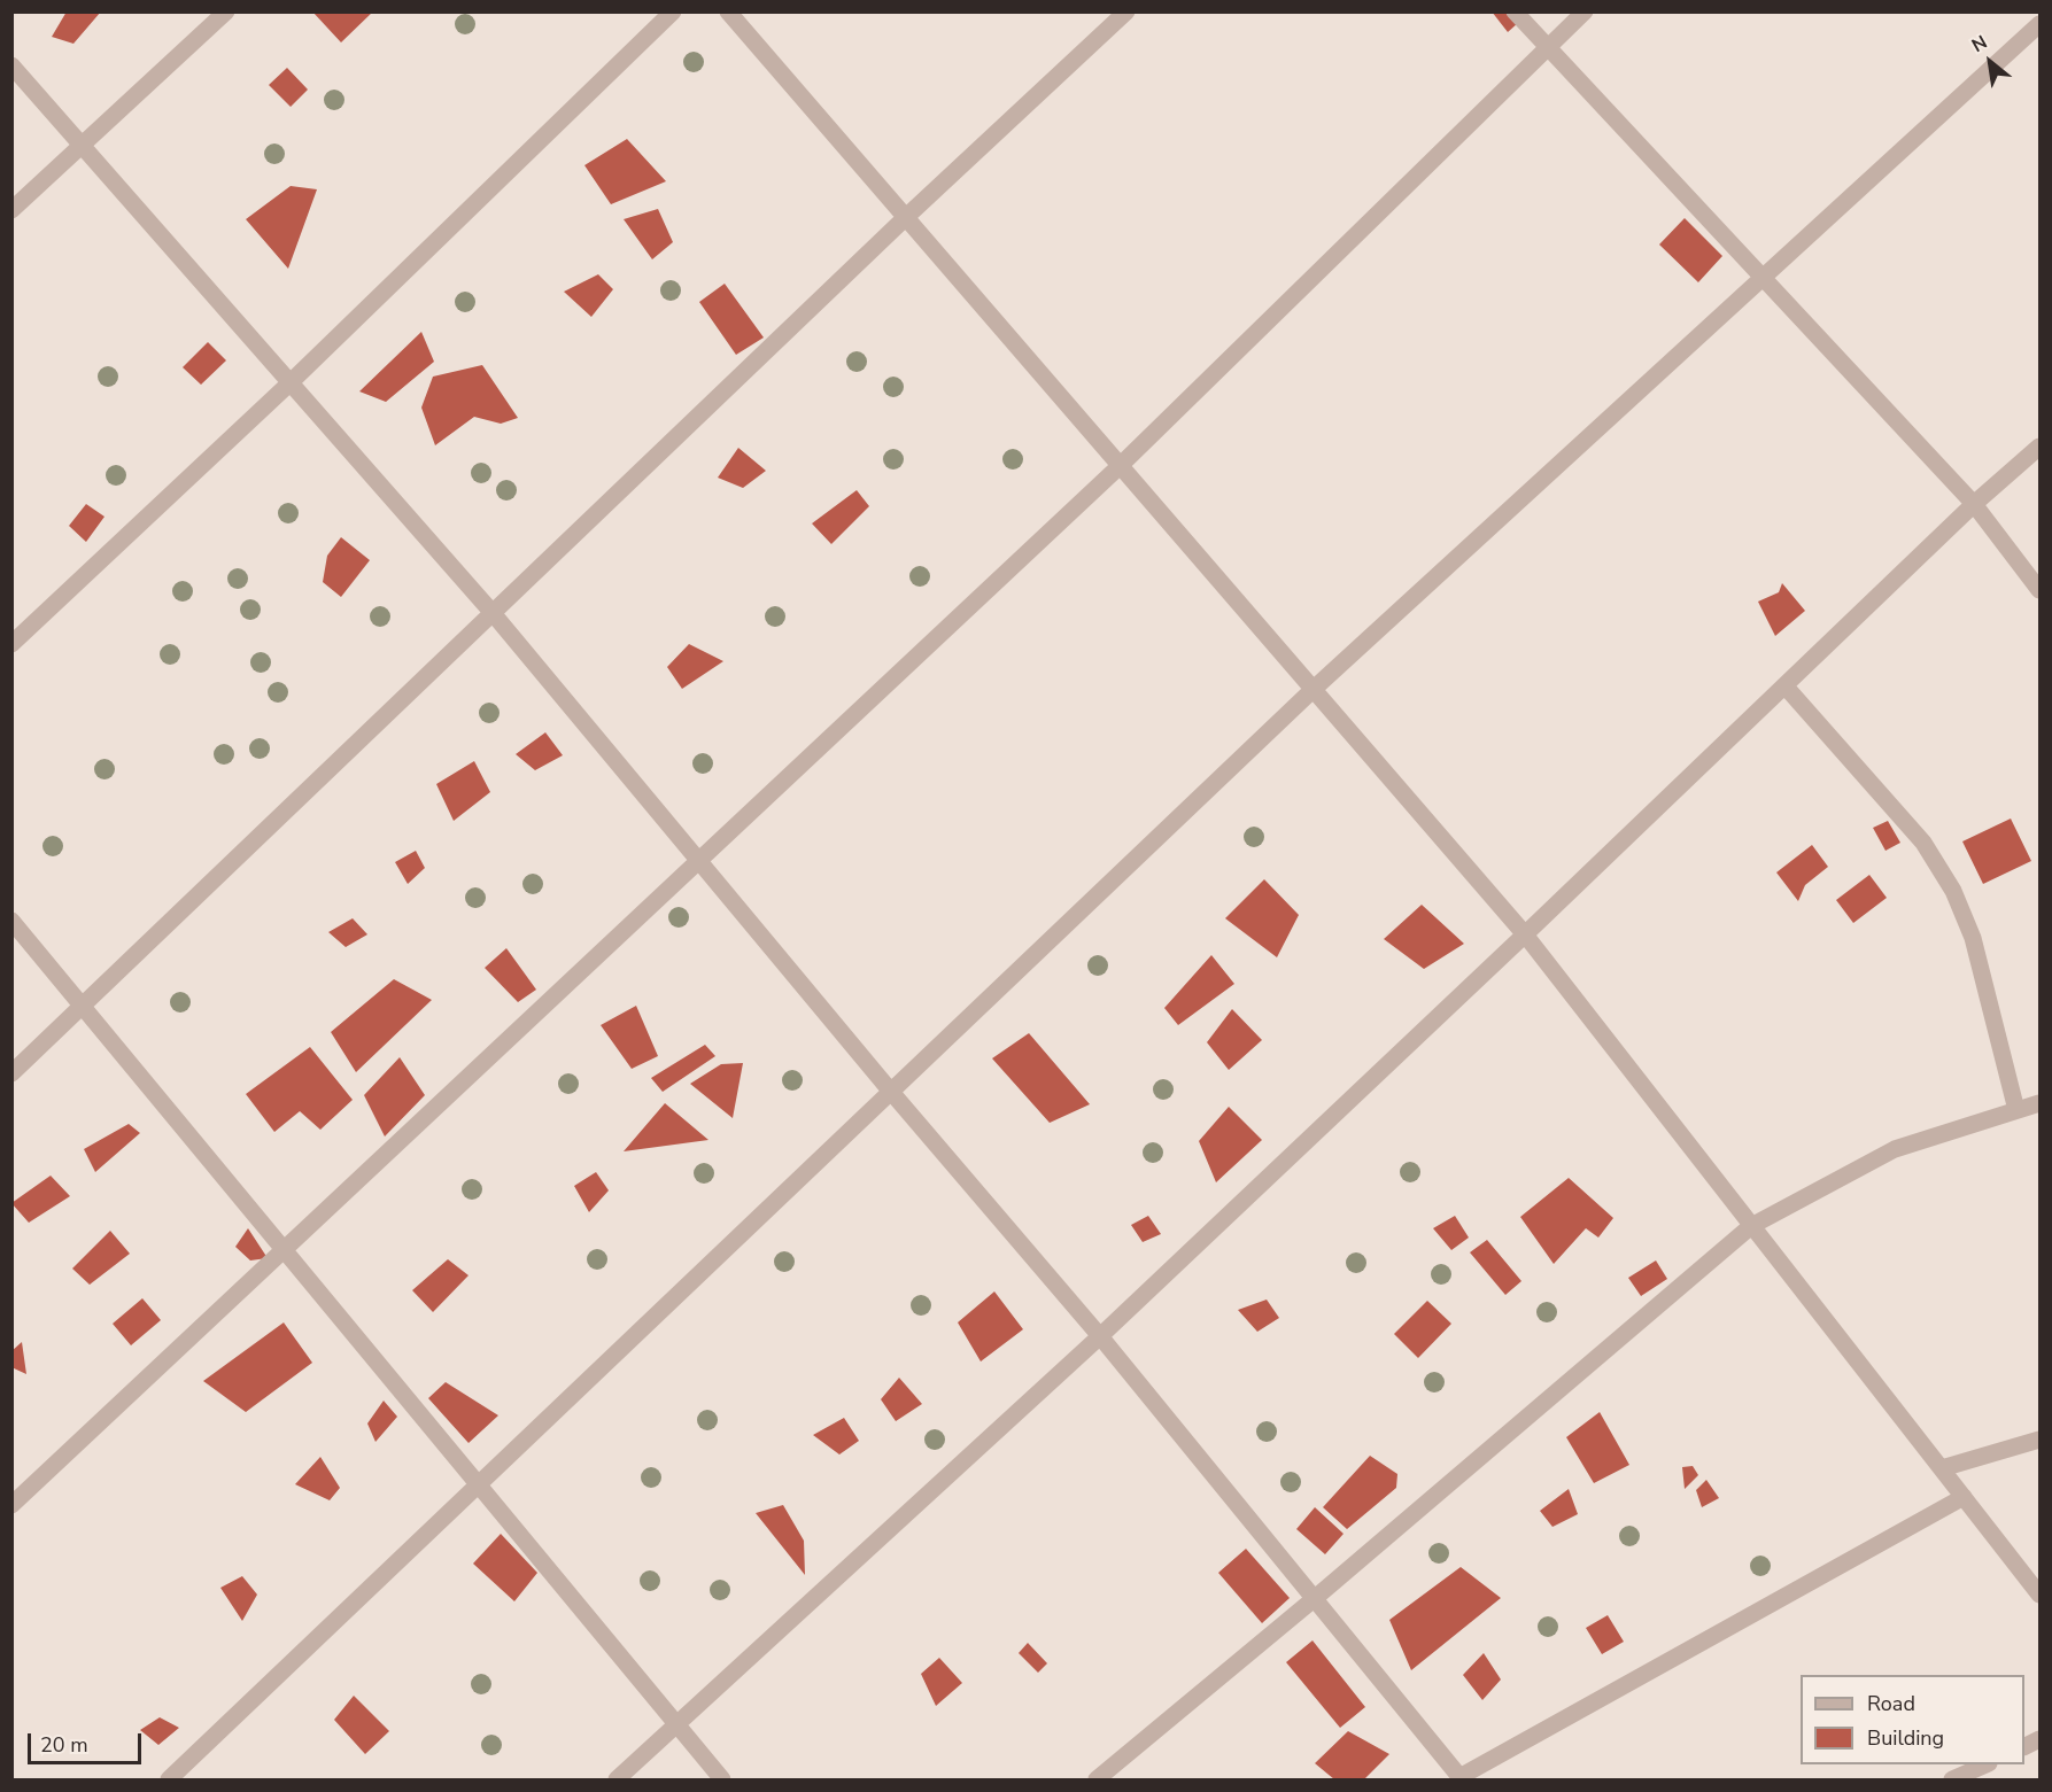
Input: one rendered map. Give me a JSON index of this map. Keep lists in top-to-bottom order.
{
  "legend": ["Road", "Building"],
  "scale_bar": "20 m",
  "north": "top left"
}
